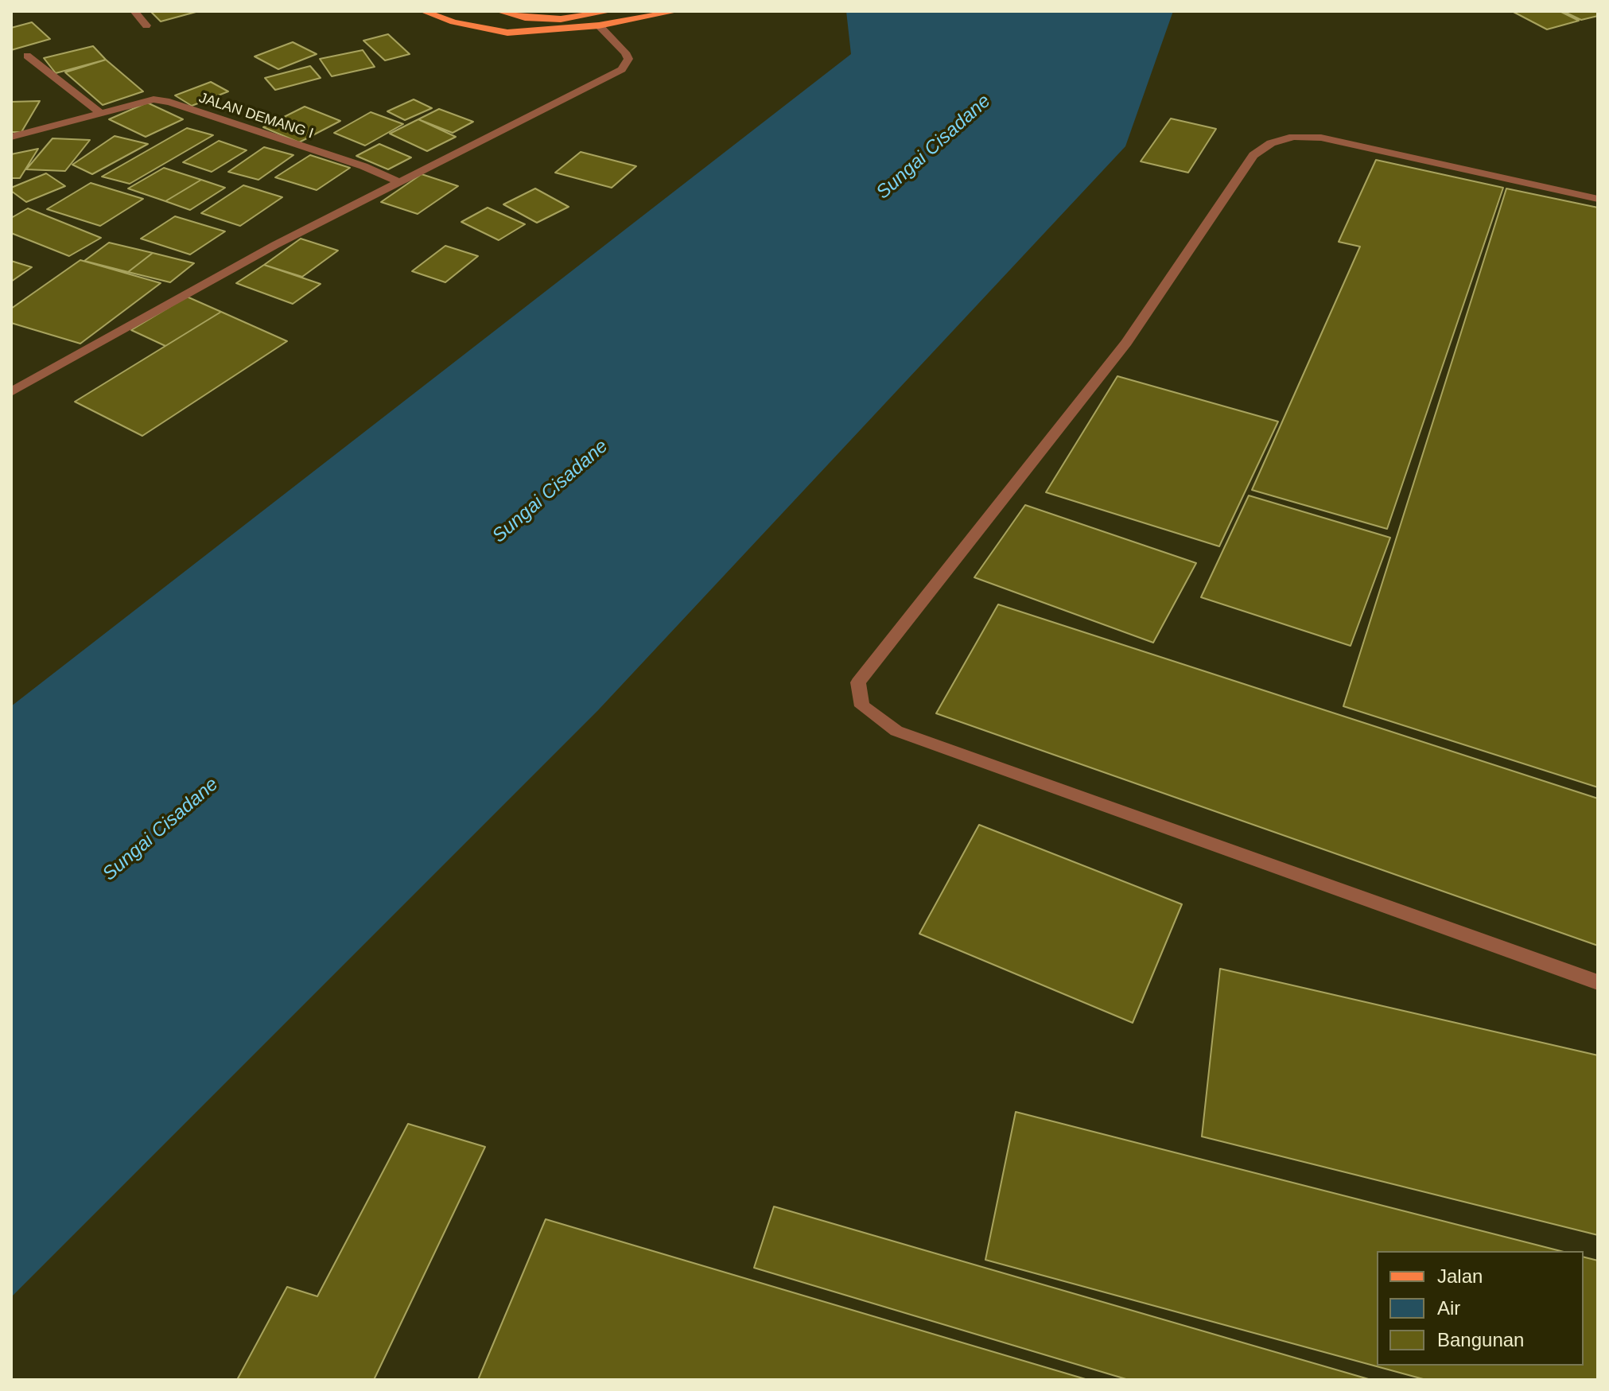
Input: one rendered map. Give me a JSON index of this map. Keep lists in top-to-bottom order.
{
  "streets": {
    "street": ["JALAN DEMANG I"]
  },
  "water": ["Sungai Cisadane"],
  "legend": ["Jalan", "Air", "Bangunan"]
}
